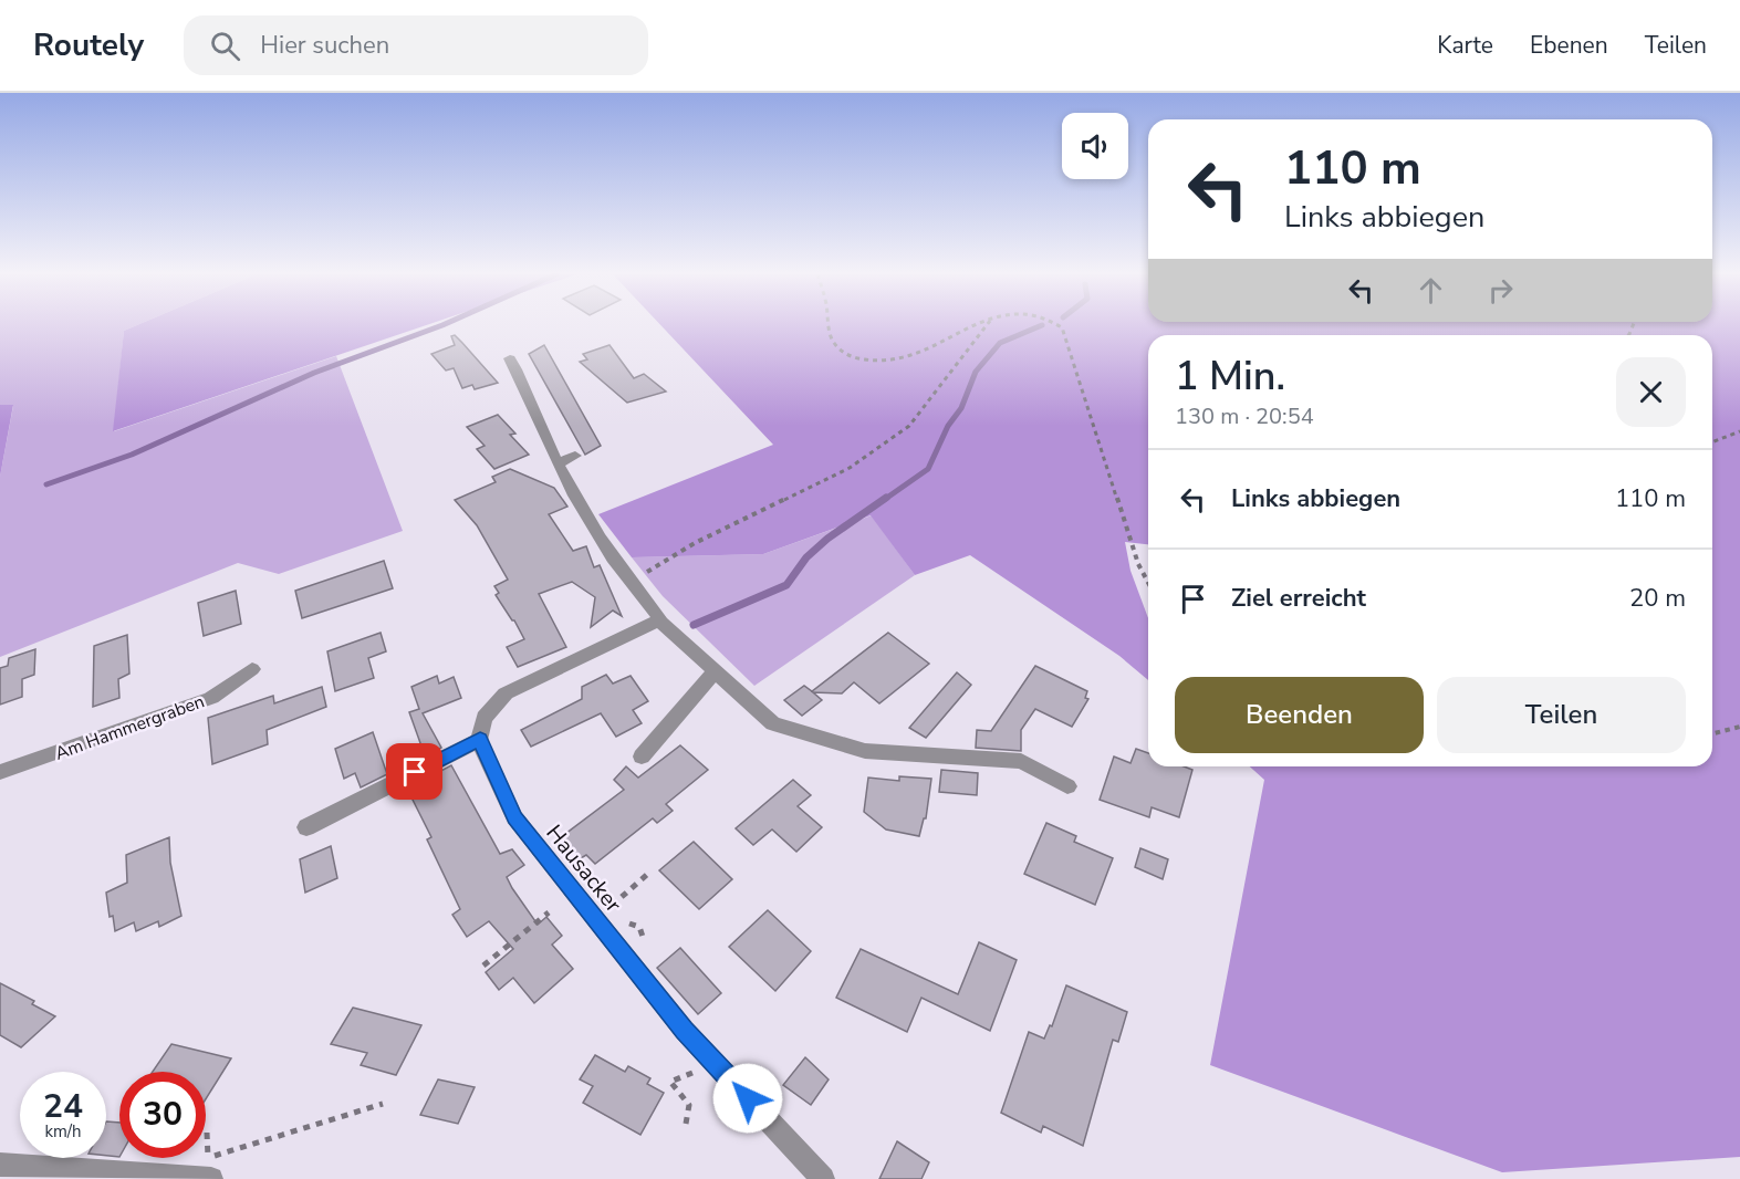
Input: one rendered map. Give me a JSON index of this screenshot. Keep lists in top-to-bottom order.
{
  "streets": {
    "street": ["Am Hammergraben", "Hausacker"]
  },
  "page": {
    "header": "Routely",
    "search": "Hier suchen",
    "nav": ["Karte", "Ebenen", "Teilen"],
    "turn": ["110 m", "Links abbiegen"],
    "heading": ["1 Min.", "130 m · 20:54"],
    "list": [
      {
        "name": "Links abbiegen",
        "value": "110 m"
      },
      {
        "name": "Ziel erreicht",
        "value": "20 m"
      }
    ],
    "buttons": ["Beenden", "Teilen"],
    "speed": "24 km/h",
    "limit": "30"
  }
}
